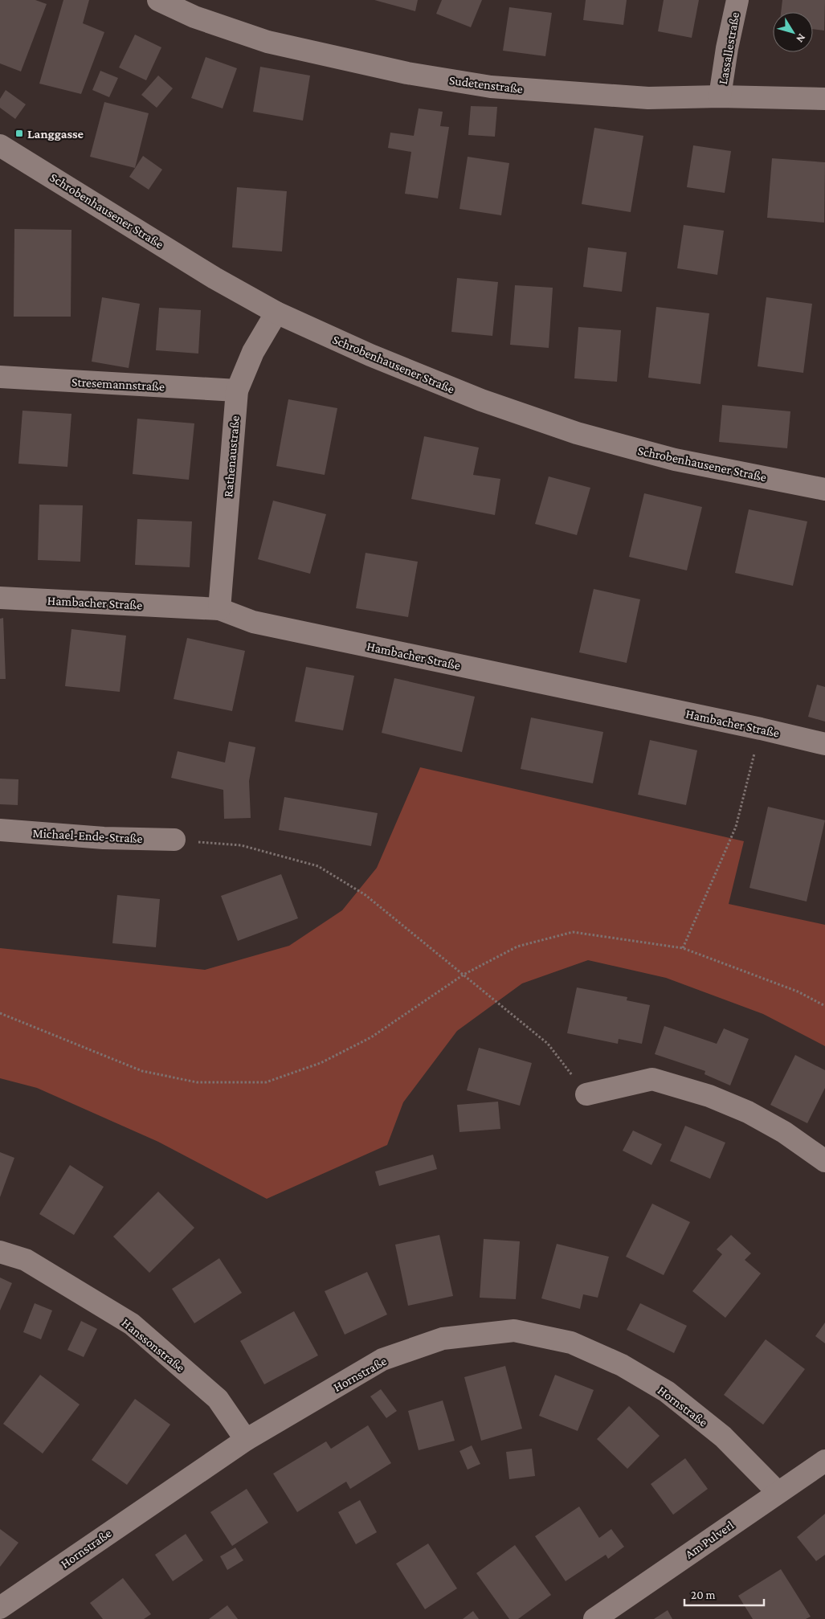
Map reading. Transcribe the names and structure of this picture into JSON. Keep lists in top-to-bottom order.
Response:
{
  "streets": {
    "street": [
      "Lassallestraße",
      "Sudetenstraße",
      "Schrobenhausener Straße",
      "Stresemannstraße",
      "Rathenaustraße",
      "Hambacher Straße",
      "Michael-Ende-Straße",
      "Hanssonstraße",
      "Hornstraße",
      "Am Pulverl"
    ]
  },
  "crossings": [
    ["Lassallestraße", "Sudetenstraße"],
    ["Schrobenhausener Straße", "Rathenaustraße"],
    ["Stresemannstraße", "Rathenaustraße"],
    ["Rathenaustraße", "Hambacher Straße"],
    ["Hanssonstraße", "Hornstraße"],
    ["Hornstraße", "Am Pulverl"]
  ],
  "places": {
    "transit": ["Langgasse"]
  },
  "scale_bar": "20 m",
  "north": "bottom right"
}
